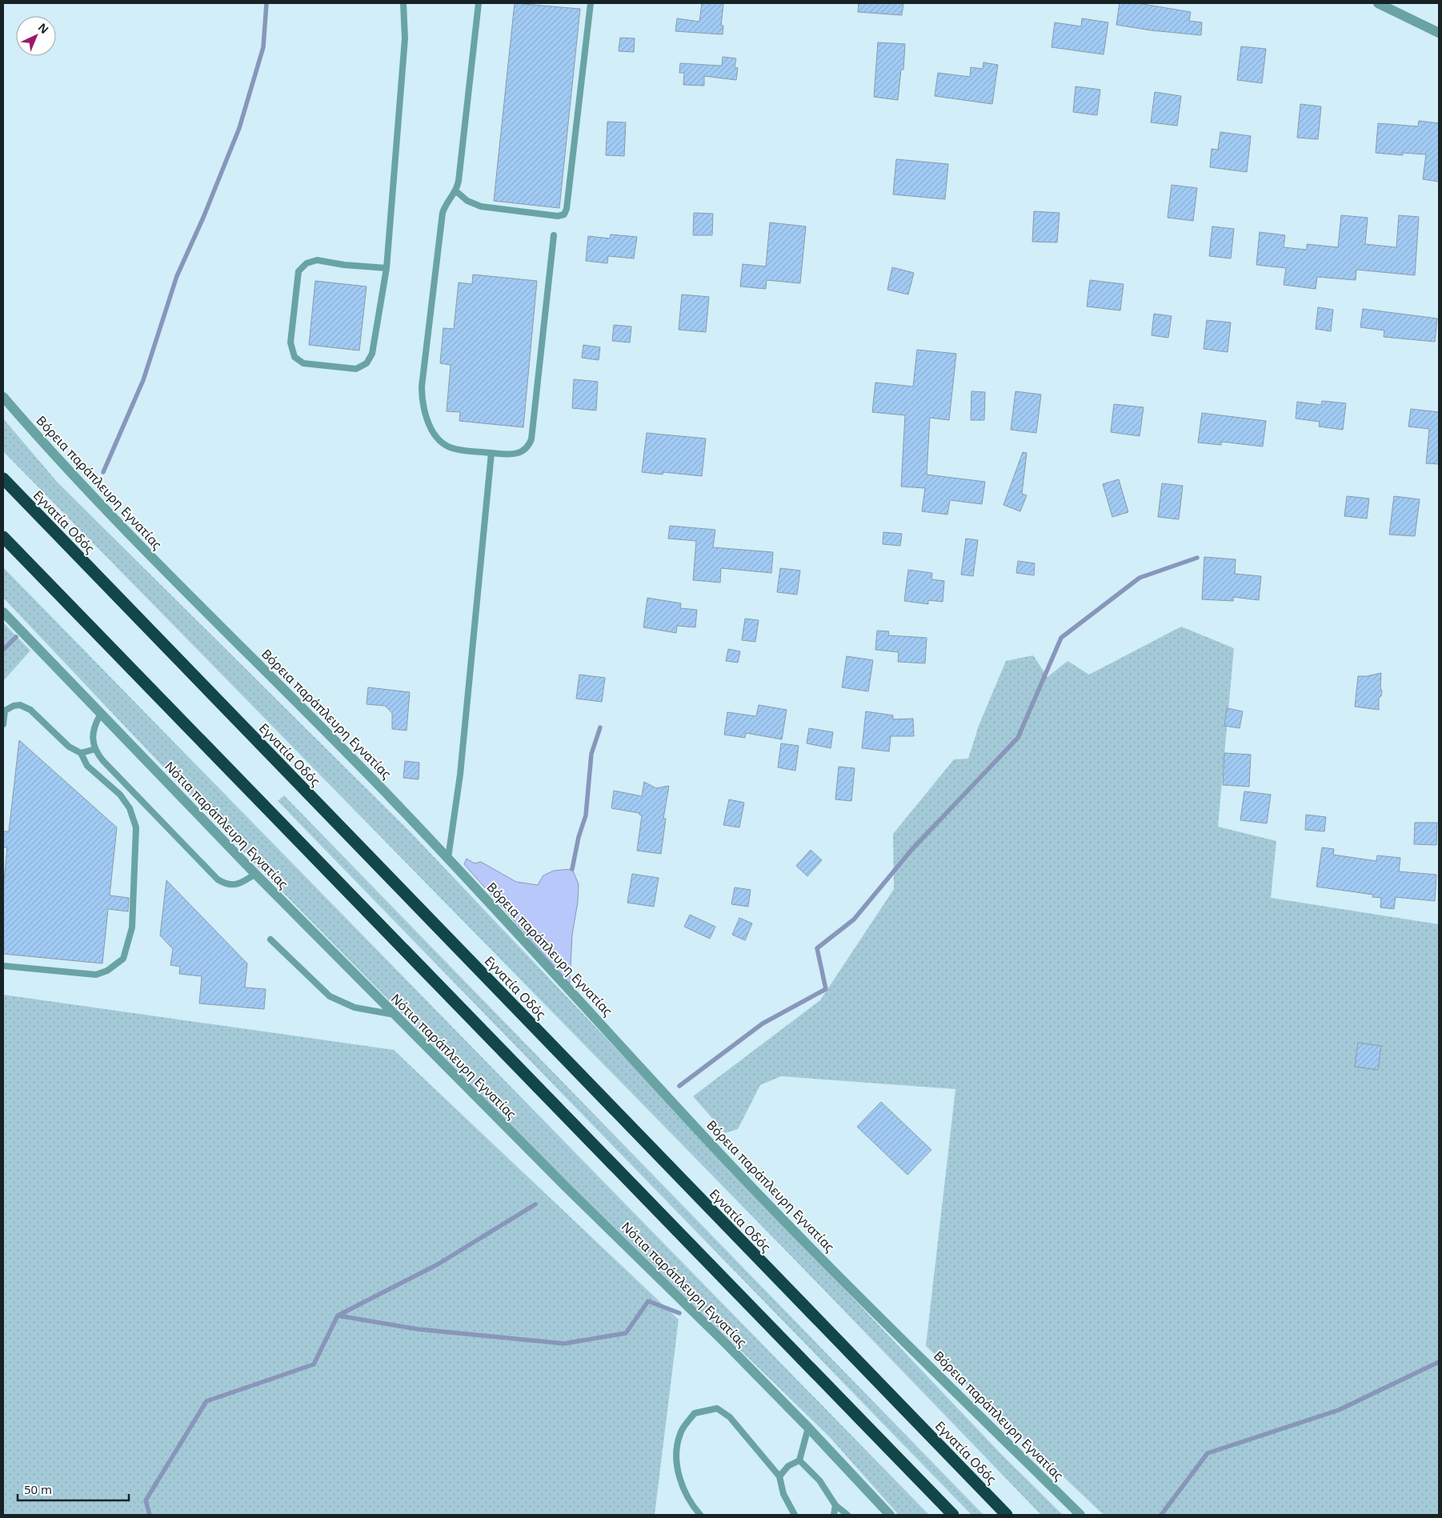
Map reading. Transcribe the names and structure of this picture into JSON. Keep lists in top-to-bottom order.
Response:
{
  "streets": {
    "highway": ["Εγνατία Οδός"],
    "street": ["Βόρεια παράπλευρη Εγνατίας", "Νότια παράπλευρη Εγνατίας"]
  },
  "scale_bar": "50 m",
  "north": "top right"
}
